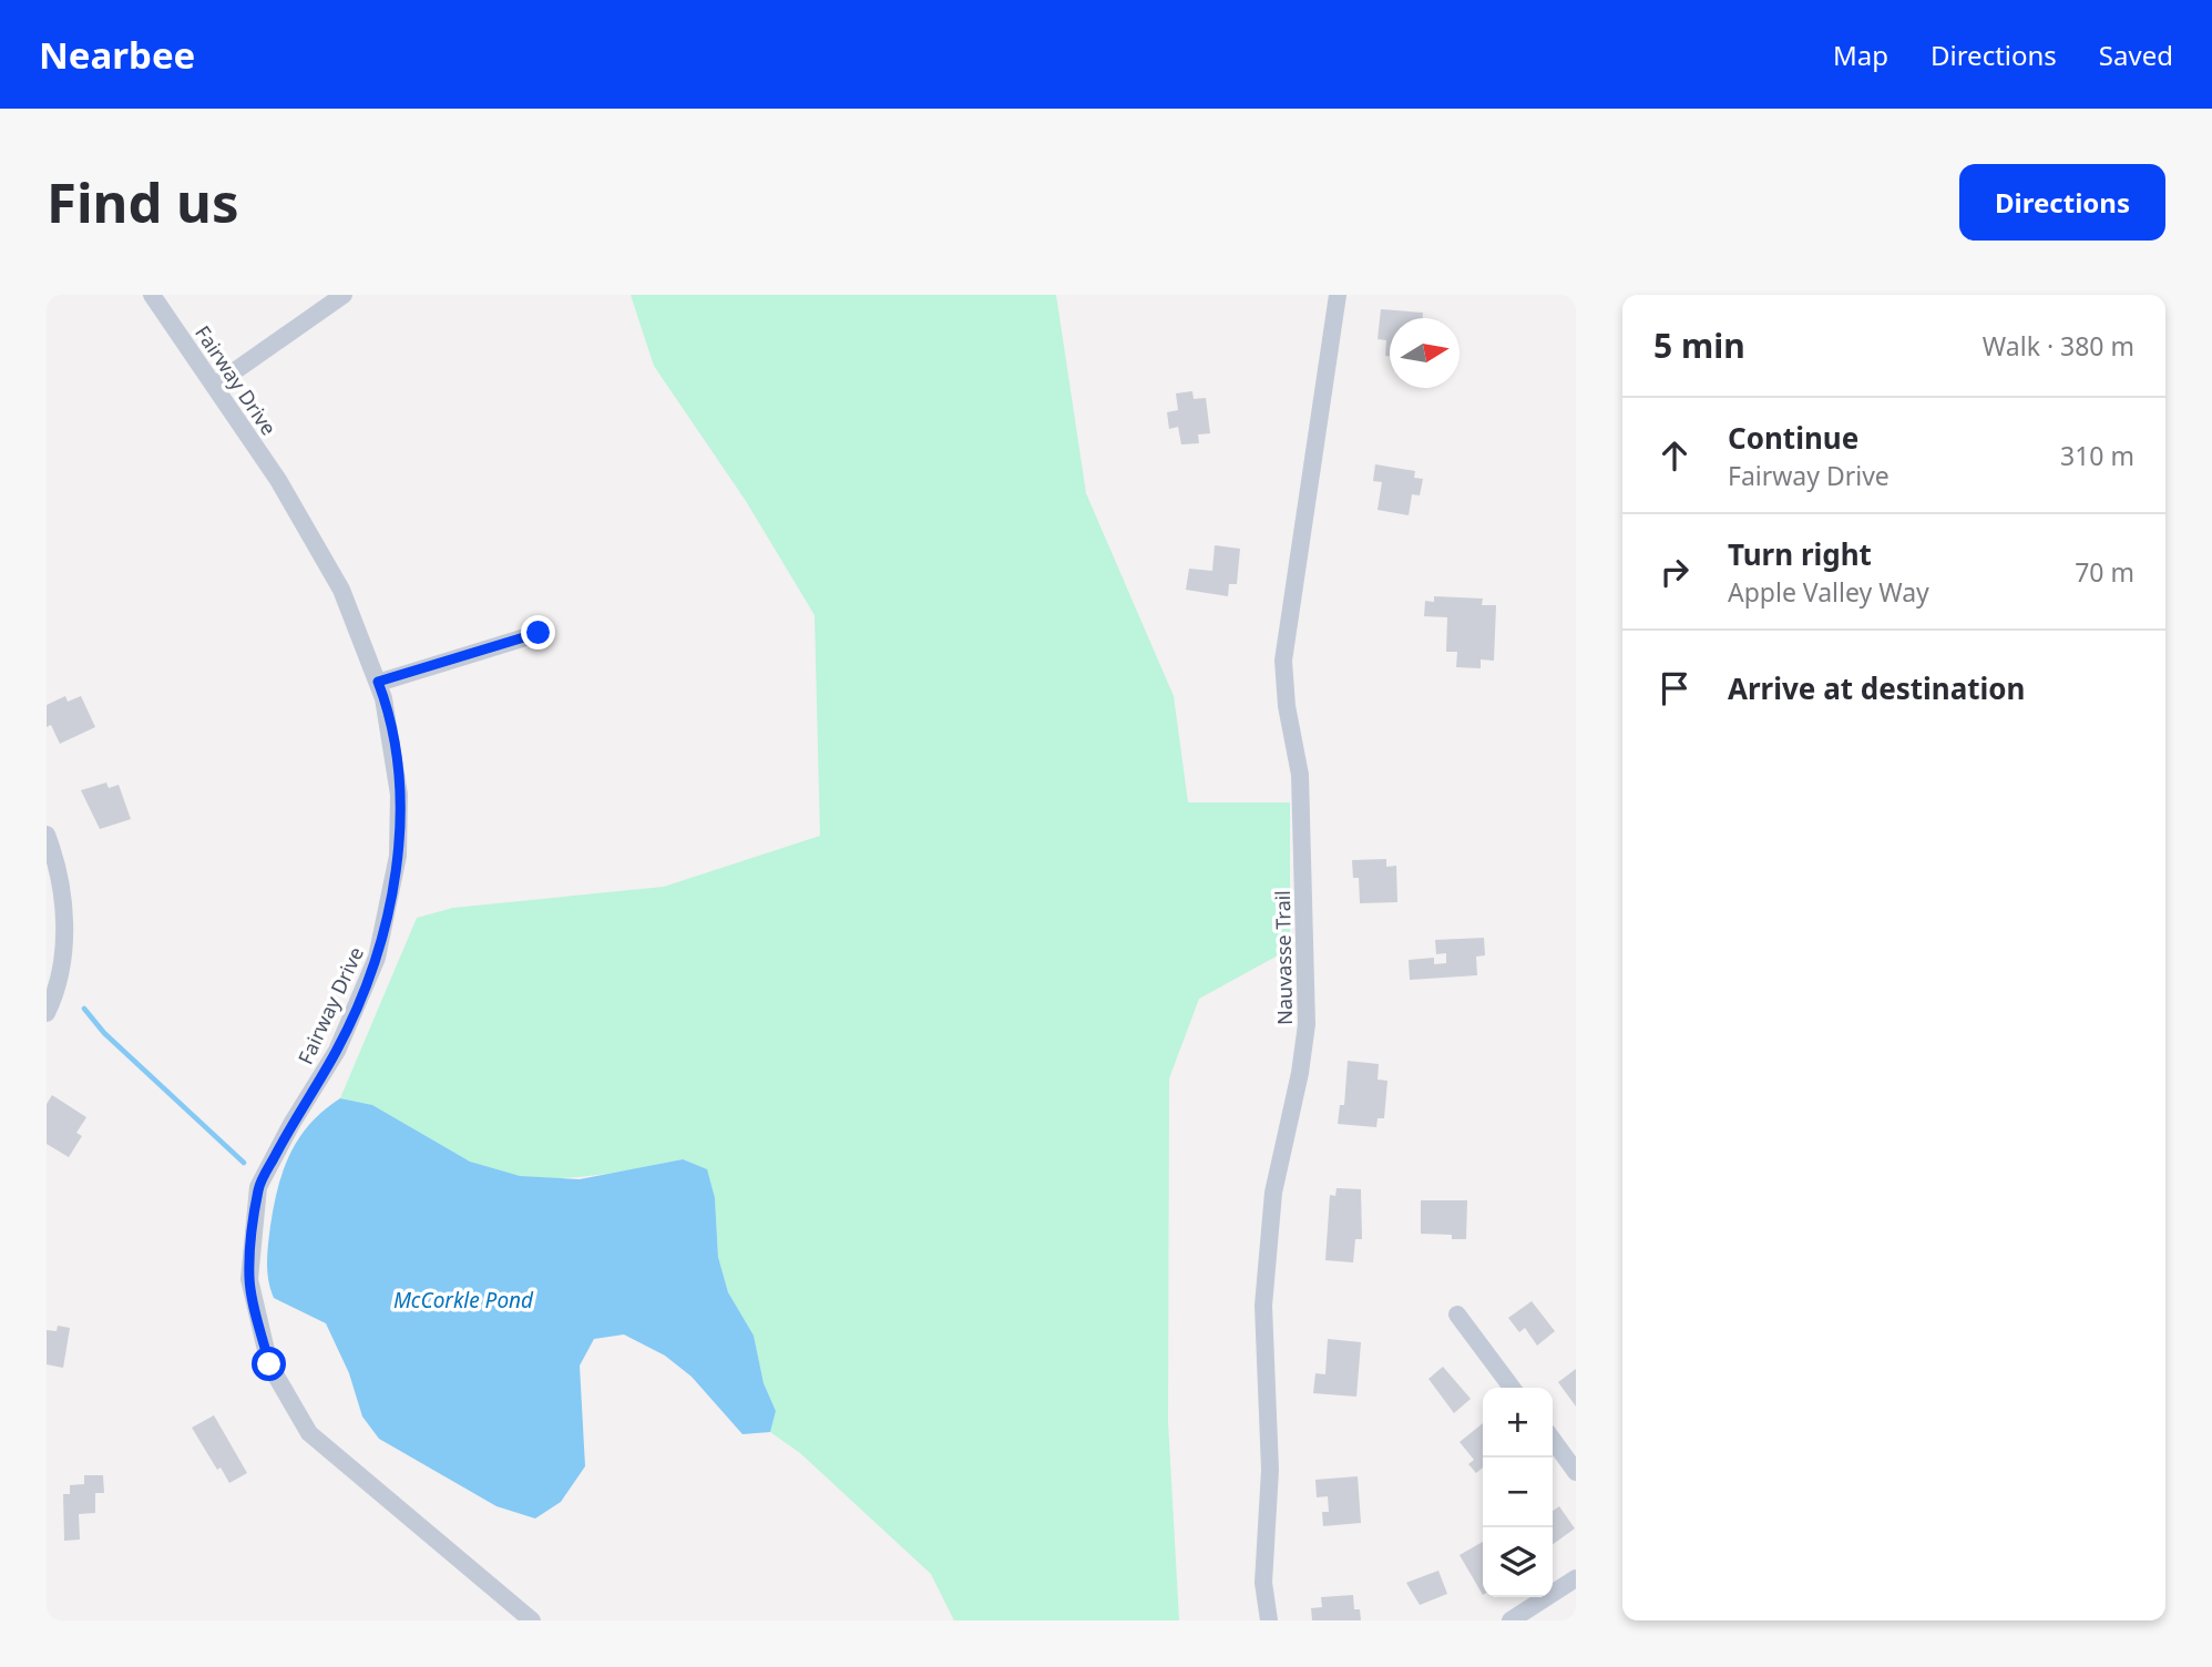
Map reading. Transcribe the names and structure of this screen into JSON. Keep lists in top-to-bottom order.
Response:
{
  "streets": {
    "street": ["Fairway Drive", "Nauvasse Trail"]
  },
  "water": ["McCorkle Pond"],
  "north": "right",
  "page": {
    "header": "Nearbee",
    "nav": ["Map", "Directions", "Saved"],
    "buttons": "Directions",
    "title": "Find us",
    "heading": ["5 min", "Walk · 380 m"],
    "list": [
      ["Continue", "Fairway Drive", "310 m"],
      ["Turn right", "Apple Valley Way", "70 m"],
      "Arrive at destination"
    ],
    "map_buttons": ["+", "−"]
  }
}
